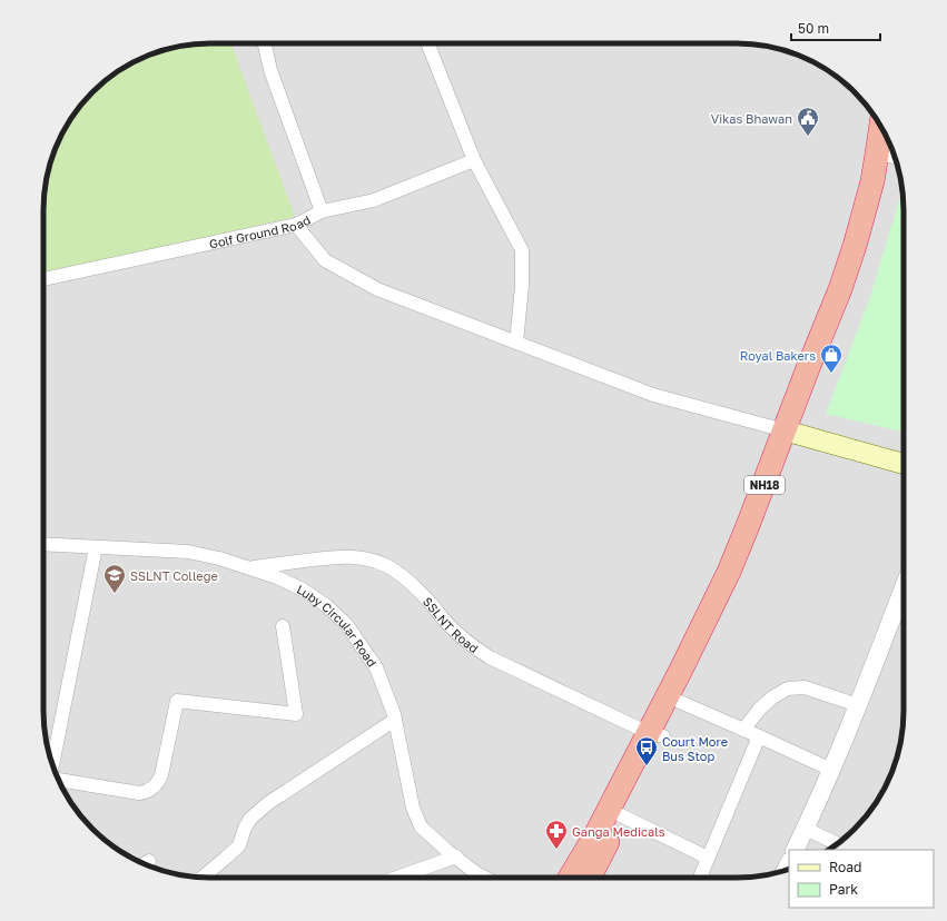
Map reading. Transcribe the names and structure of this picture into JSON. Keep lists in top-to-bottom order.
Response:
{
  "streets": {
    "highway": ["NH18"],
    "street": ["Golf Ground Road", "SSLNT Road", "Luby Circular Road"]
  },
  "crossings": [
    ["NH18", "SSLNT Road"],
    ["SSLNT Road", "Luby Circular Road"]
  ],
  "places": {
    "public building": ["Vikas Bhawan"],
    "shop": ["Royal Bakers"],
    "school or university": ["SSLNT College"],
    "bus stop": ["Court More Bus Stop"],
    "pharmacy": ["Ganga Medicals"]
  },
  "legend": ["Road", "Park"],
  "scale_bar": "50 m"
}
